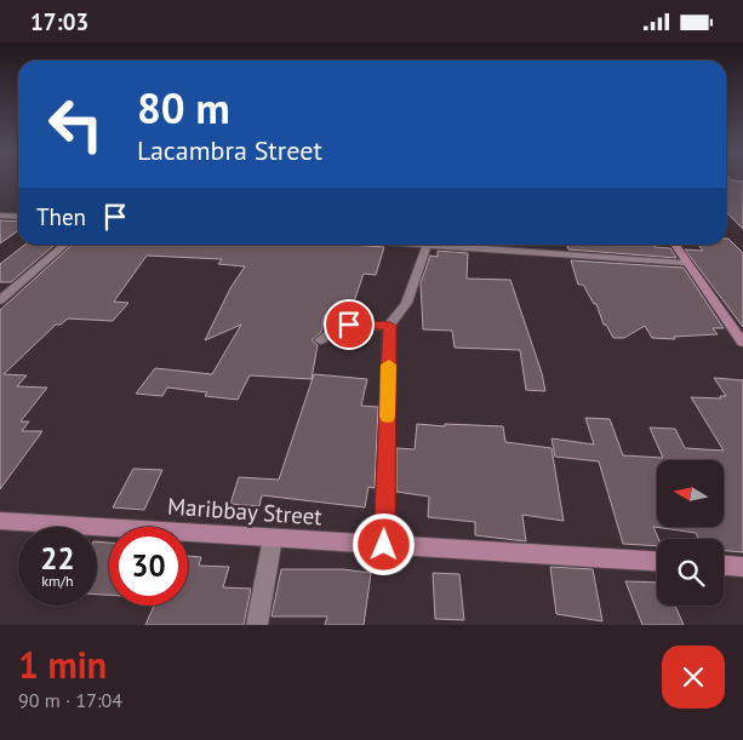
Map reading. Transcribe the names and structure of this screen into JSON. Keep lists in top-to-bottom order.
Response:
{
  "streets": {
    "street": ["Maribbay Street"]
  },
  "north": "left",
  "page": {
    "status": "17:03",
    "turn": ["80 m", "Lacambra Street"],
    "then": "Then",
    "speed": "22 km/h",
    "limit": "30",
    "heading": ["1 min", "90 m · 17:04"]
  }
}
